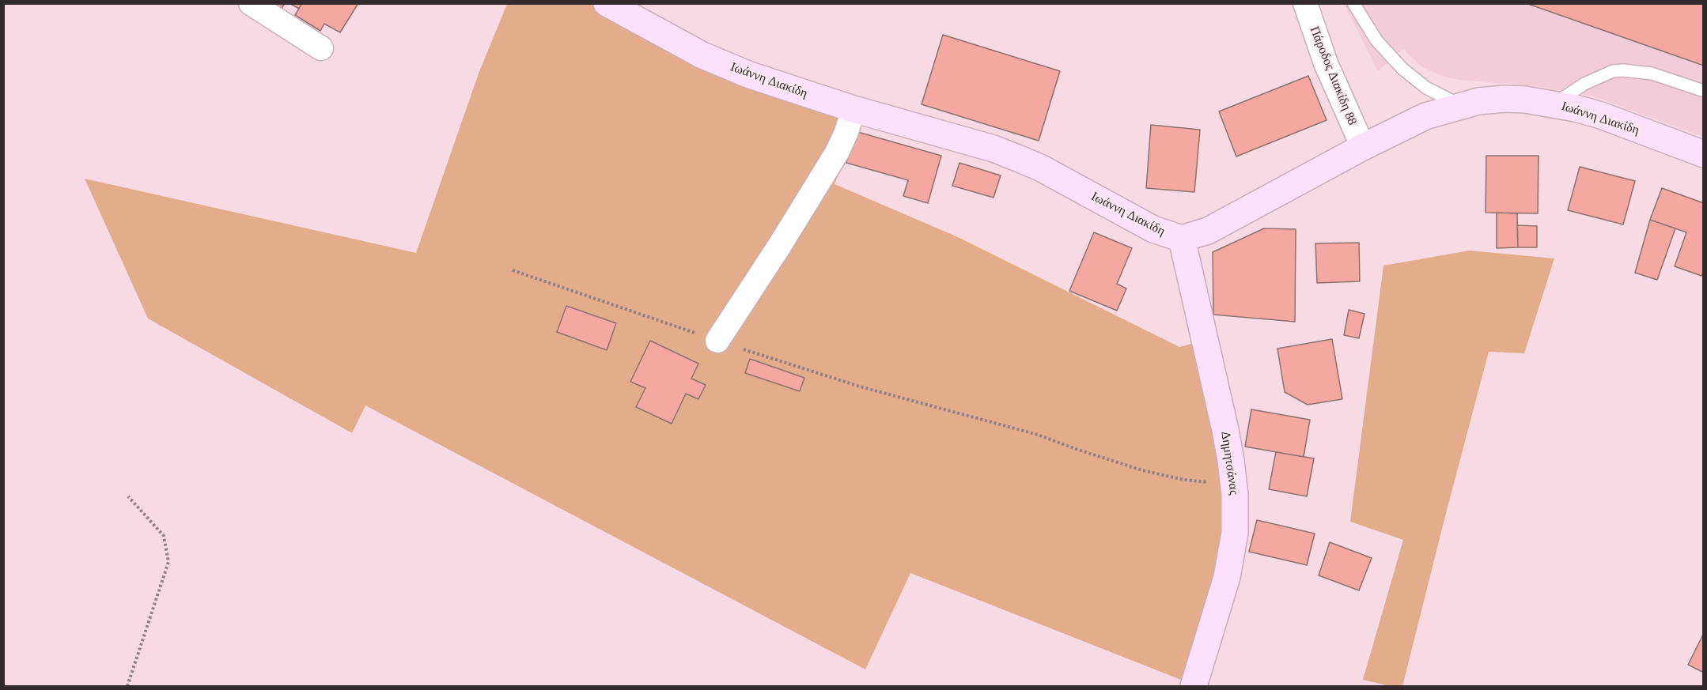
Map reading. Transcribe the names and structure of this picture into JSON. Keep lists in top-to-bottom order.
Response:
{
  "streets": {
    "street": ["Πάροδος Διακίδη 88", "Ιωάννη Διακίδη", "Δημητσάνας"]
  },
  "crossings": [
    ["Πάροδος Διακίδη 88", "Ιωάννη Διακίδη"],
    ["Ιωάννη Διακίδη", "Δημητσάνας"]
  ]
}
